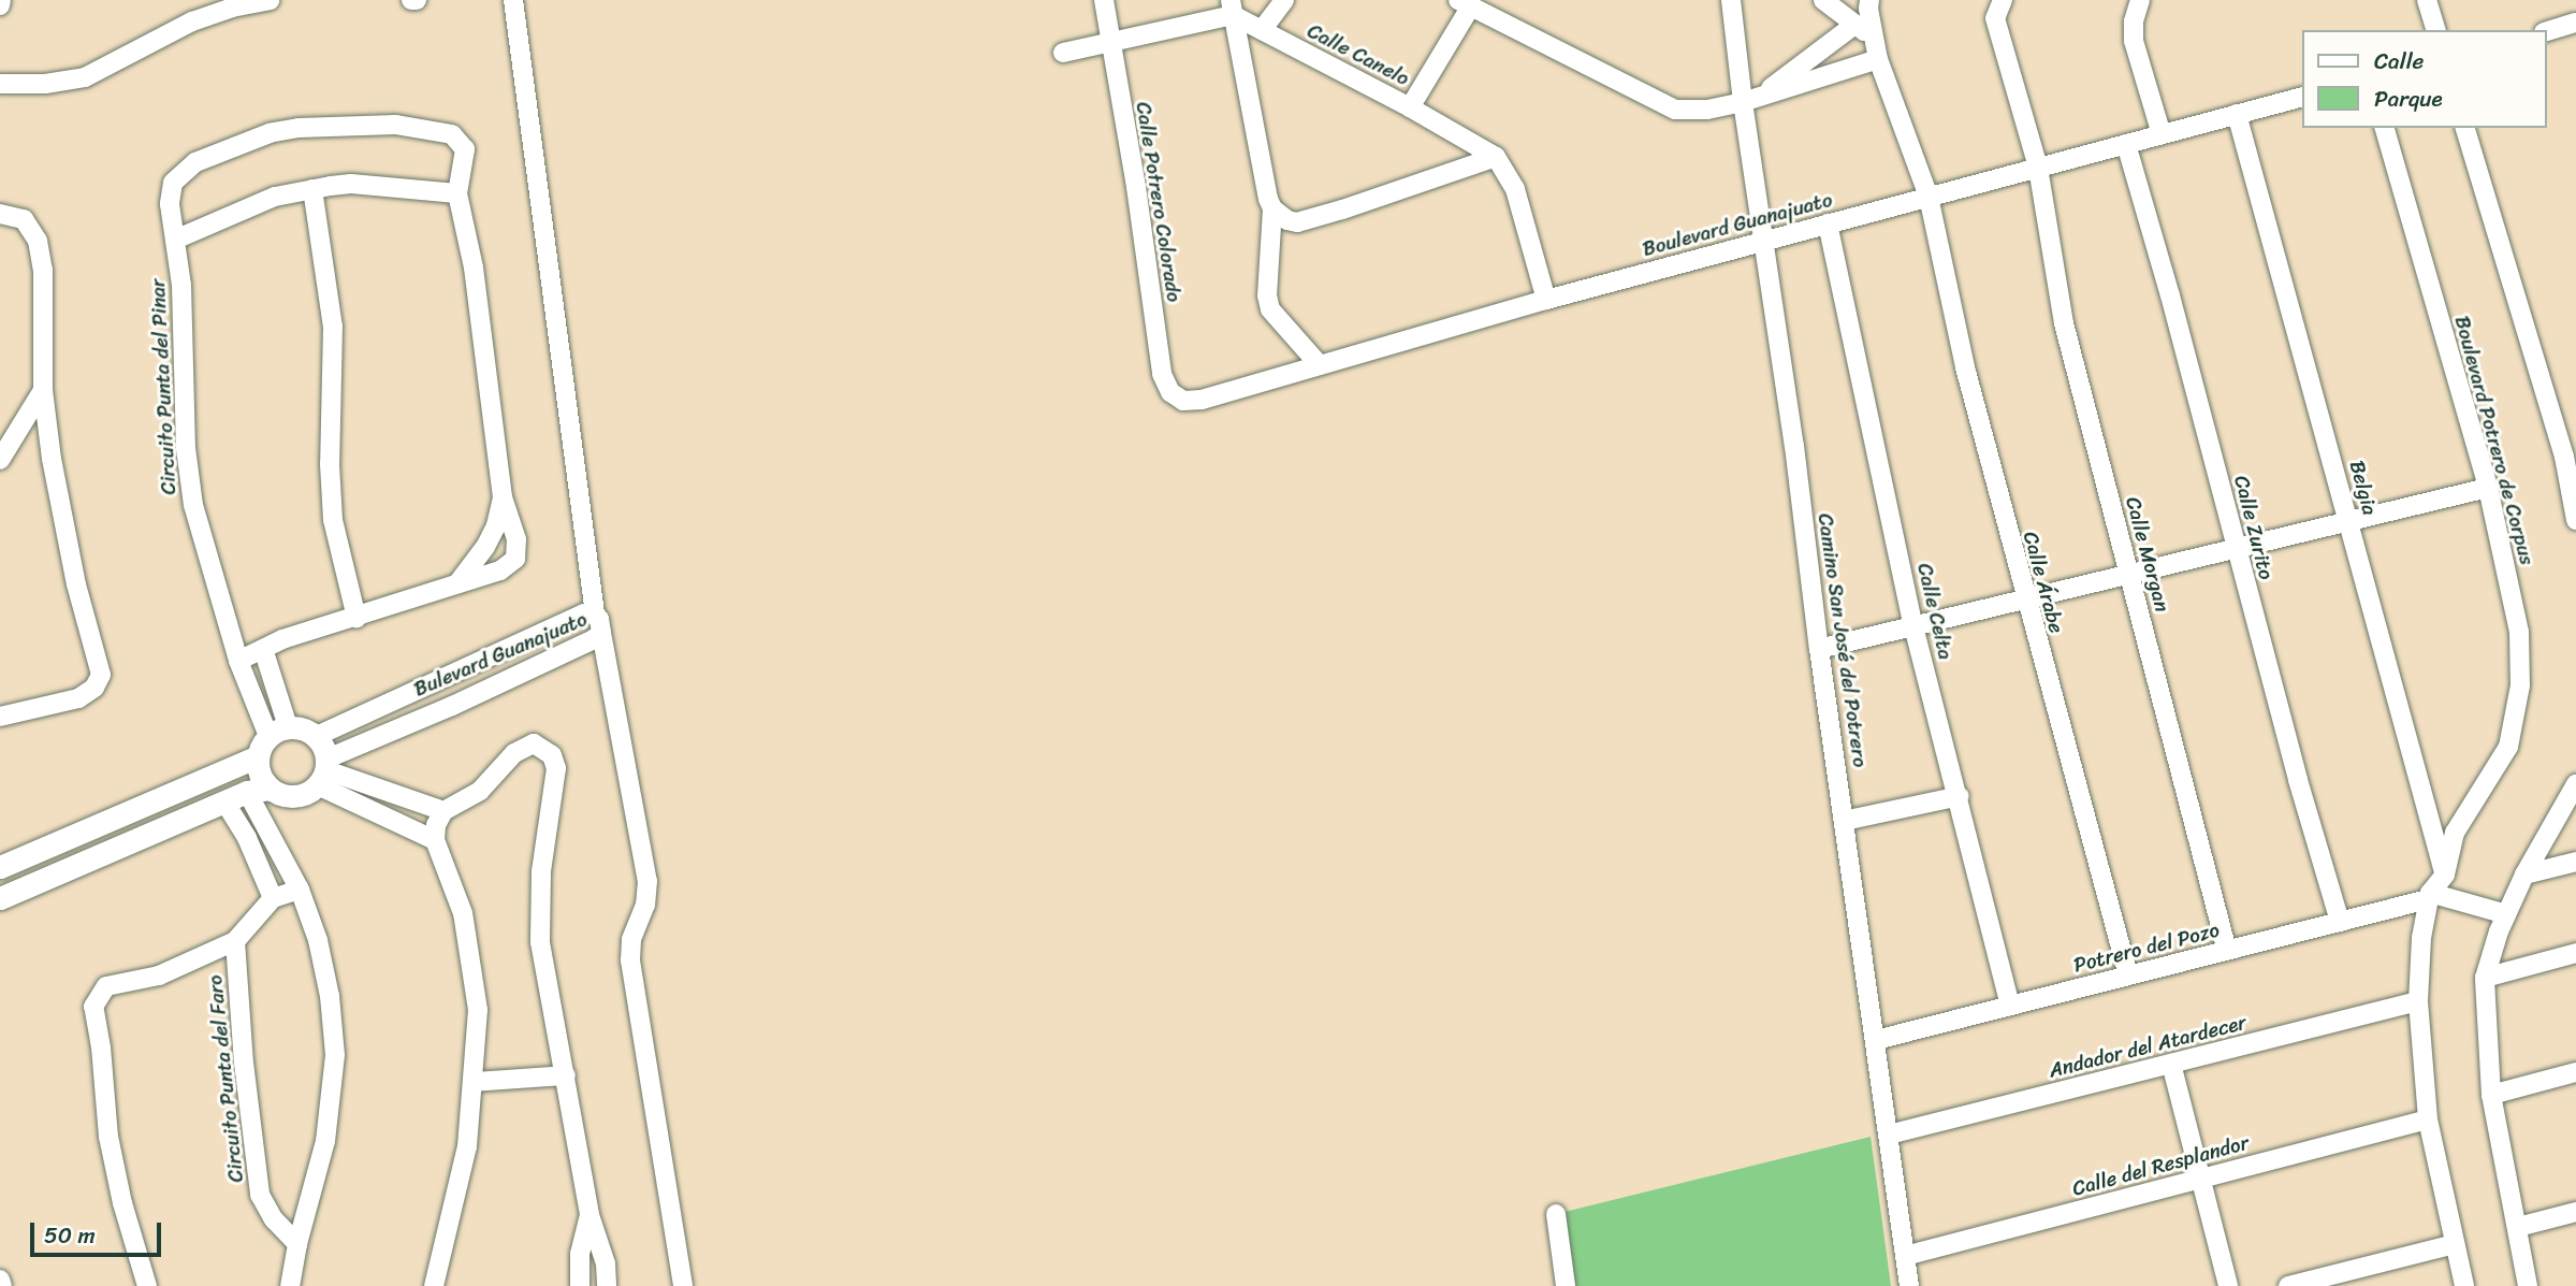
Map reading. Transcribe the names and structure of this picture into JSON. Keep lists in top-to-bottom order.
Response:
{
  "streets": {
    "street": [
      "Calle Canelo",
      "Calle Potrero Colorado",
      "Boulevard Guanajuato",
      "Circuito Punta del Pinar",
      "Boulevard Potrero de Corpus",
      "Belgia",
      "Calle Zurito",
      "Calle Morgan",
      "Calle Árabe",
      "Calle Celta",
      "Camino San José del Potrero",
      "Bulevard Guanajuato",
      "Potrero del Pozo",
      "Andador del Atardecer",
      "Circuito Punta del Faro",
      "Calle del Resplandor"
    ]
  },
  "crossings": [
    ["Calle Canelo", "Boulevard Guanajuato"],
    ["Calle Potrero Colorado", "Boulevard Guanajuato"],
    ["Boulevard Guanajuato", "Belgia"],
    ["Boulevard Guanajuato", "Calle Zurito"],
    ["Boulevard Guanajuato", "Calle Morgan"],
    ["Boulevard Guanajuato", "Calle Árabe"],
    ["Boulevard Guanajuato", "Calle Celta"],
    ["Boulevard Guanajuato", "Camino San José del Potrero"],
    ["Circuito Punta del Pinar", "Bulevard Guanajuato"],
    ["Boulevard Potrero de Corpus", "Belgia"],
    ["Boulevard Potrero de Corpus", "Potrero del Pozo"],
    ["Calle Zurito", "Potrero del Pozo"],
    ["Calle Morgan", "Potrero del Pozo"],
    ["Calle Árabe", "Potrero del Pozo"],
    ["Calle Celta", "Potrero del Pozo"],
    ["Camino San José del Potrero", "Potrero del Pozo"],
    ["Camino San José del Potrero", "Andador del Atardecer"],
    ["Camino San José del Potrero", "Calle del Resplandor"]
  ],
  "legend": ["Calle", "Parque"],
  "scale_bar": "50 m"
}
